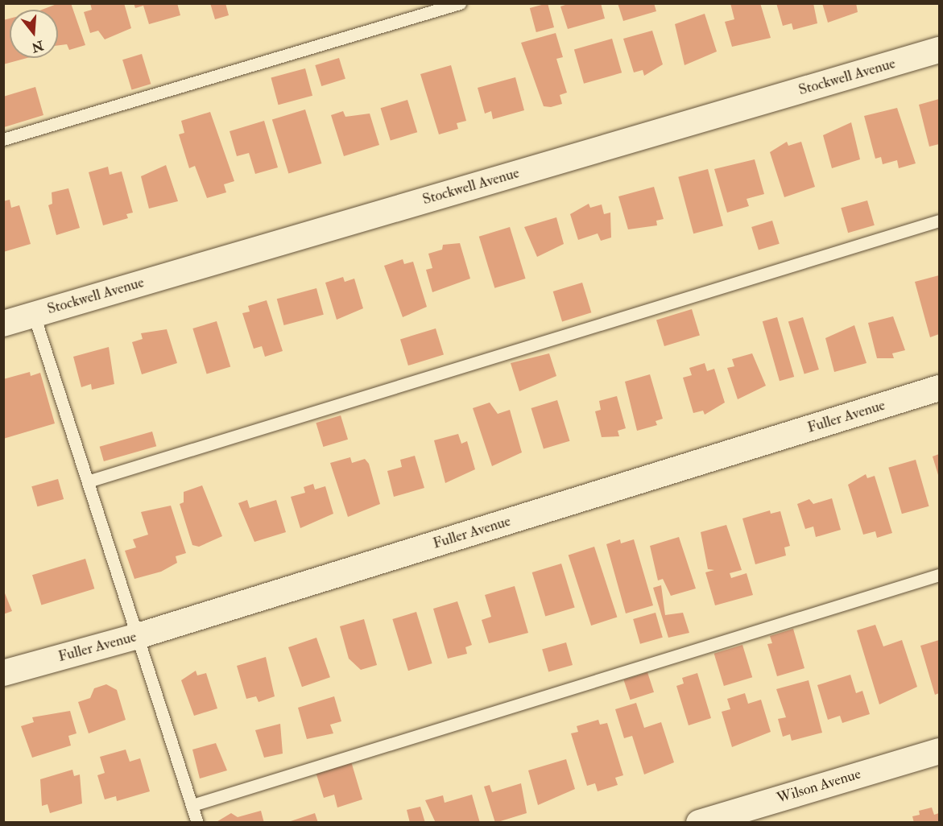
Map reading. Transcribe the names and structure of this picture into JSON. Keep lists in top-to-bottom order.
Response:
{
  "streets": {
    "street": ["Stockwell Avenue", "Fuller Avenue", "Wilson Avenue"]
  },
  "north": "bottom"
}
